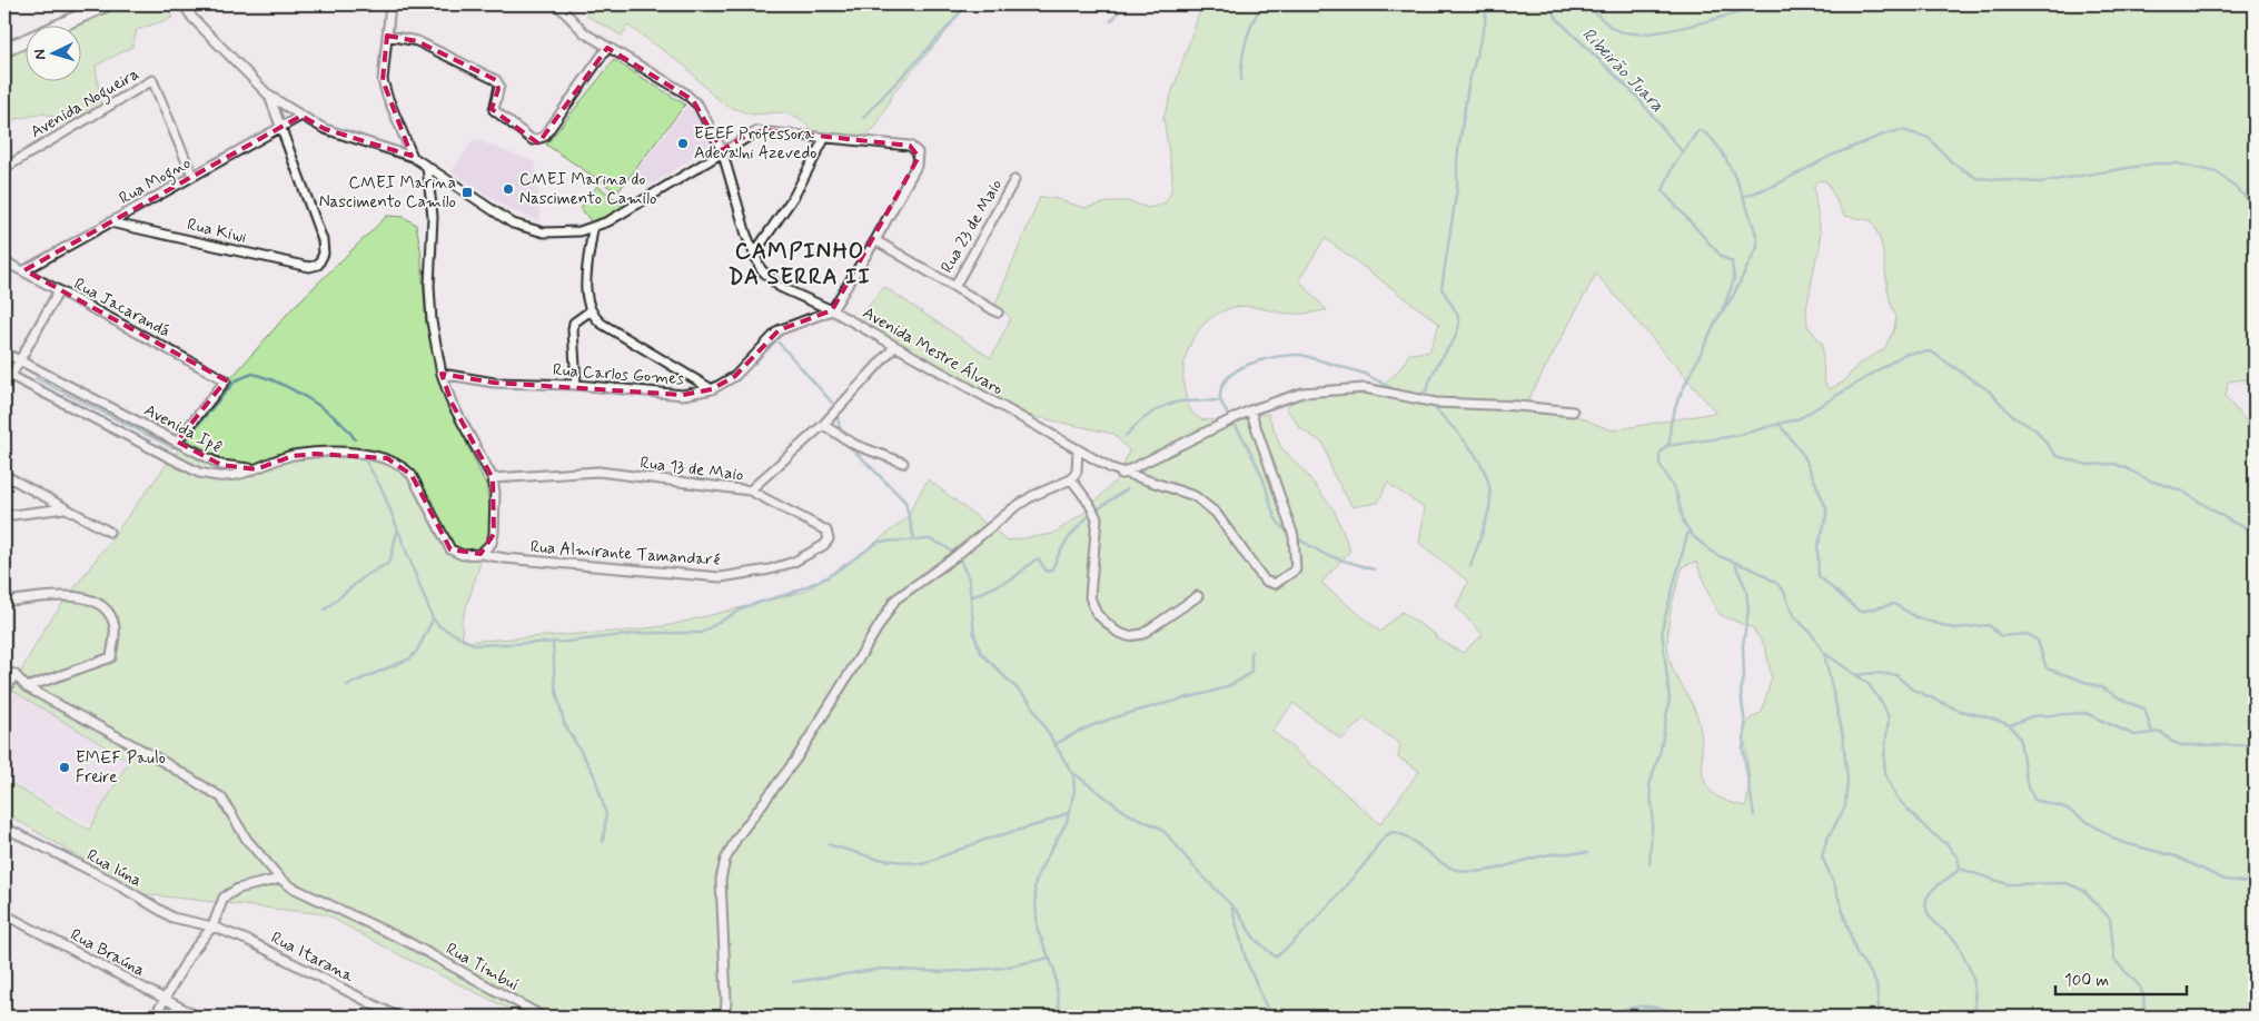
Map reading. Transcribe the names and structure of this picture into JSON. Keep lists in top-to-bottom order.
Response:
{
  "streets": {
    "street": [
      "Avenida Nogueira",
      "Rua Mogno",
      "Rua 23 de Maio",
      "Rua Kiwi",
      "Rua Jacarandá",
      "Avenida Mestre Álvaro",
      "Rua Carlos Gomes",
      "Avenida Ipê",
      "Rua 13 de Maio",
      "Rua Almirante Tamandaré",
      "Rua Iúna",
      "Rua Braúna",
      "Rua Itarana",
      "Rua Timbuí"
    ]
  },
  "crossings": [
    ["Avenida Nogueira", "Rua Mogno"],
    ["Rua Mogno", "Rua Kiwi"],
    ["Rua Mogno", "Rua Jacarandá"],
    ["Rua Jacarandá", "Avenida Ipê"],
    ["Avenida Mestre Álvaro", "Rua Carlos Gomes"],
    ["Avenida Mestre Álvaro", "Rua 13 de Maio"],
    ["Rua 13 de Maio", "Rua Almirante Tamandaré"],
    ["Rua Iúna", "Rua Itarana"]
  ],
  "districts": ["CAMPINHO DA SERRA II"],
  "water": ["Ribeirão Juara"],
  "places": {
    "other": ["EEEF Professora Adevalni Azevedo", "CMEI Marina do Nascimento Camilo", "EMEF Paulo Freire"],
    "transit": ["CMEI Marina Nascimento Camilo"]
  },
  "scale_bar": "100 m",
  "north": "left"
}
